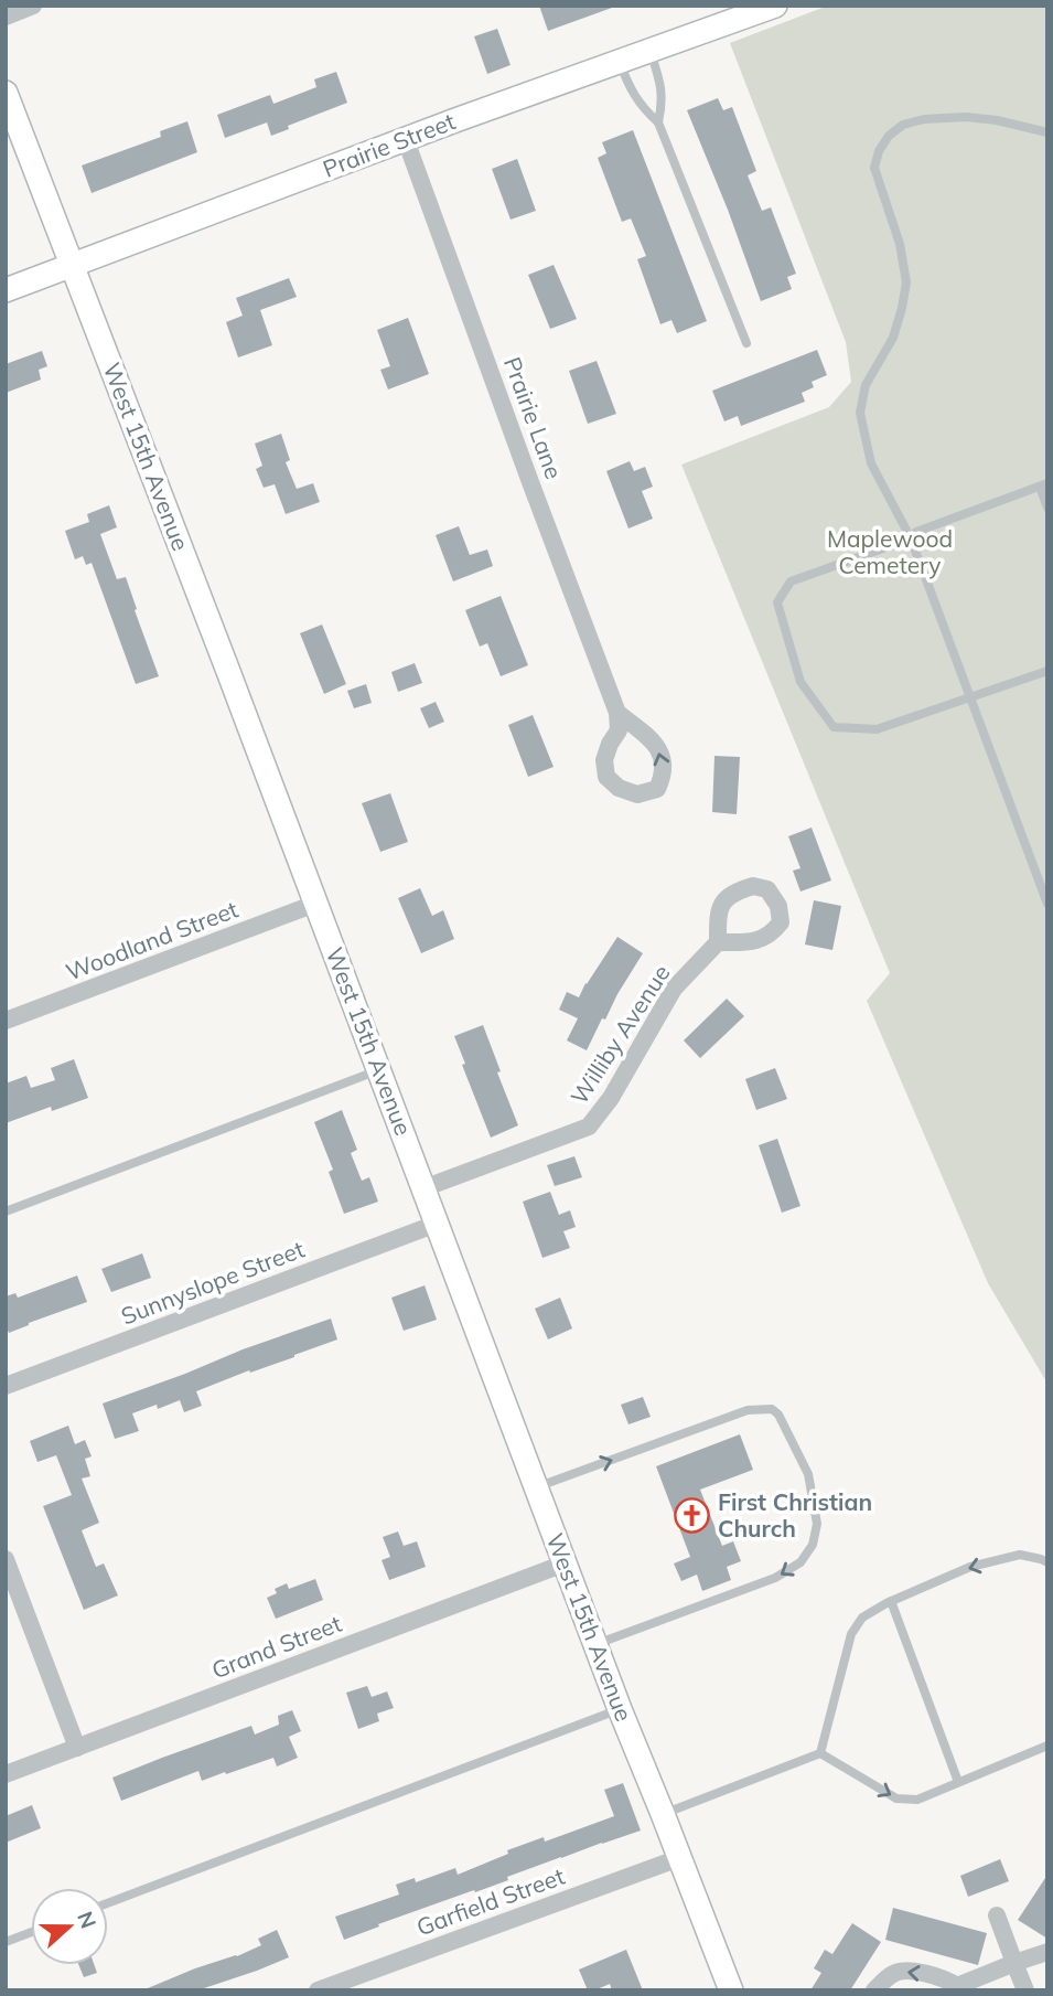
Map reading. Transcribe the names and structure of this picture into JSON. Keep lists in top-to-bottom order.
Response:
{
  "streets": {
    "street": [
      "Prairie Street",
      "Prairie Lane",
      "West 15th Avenue",
      "Woodland Street",
      "Williby Avenue",
      "Sunnyslope Street",
      "Grand Street",
      "Garfield Street"
    ]
  },
  "crossings": [
    ["Prairie Street", "Prairie Lane"],
    ["Prairie Street", "West 15th Avenue"],
    ["West 15th Avenue", "Woodland Street"],
    ["West 15th Avenue", "Williby Avenue"],
    ["West 15th Avenue", "Sunnyslope Street"],
    ["West 15th Avenue", "Grand Street"],
    ["West 15th Avenue", "Garfield Street"]
  ],
  "parks": ["Maplewood Cemetery"],
  "places": {
    "church": ["First Christian Church"]
  },
  "north": "right"
}
